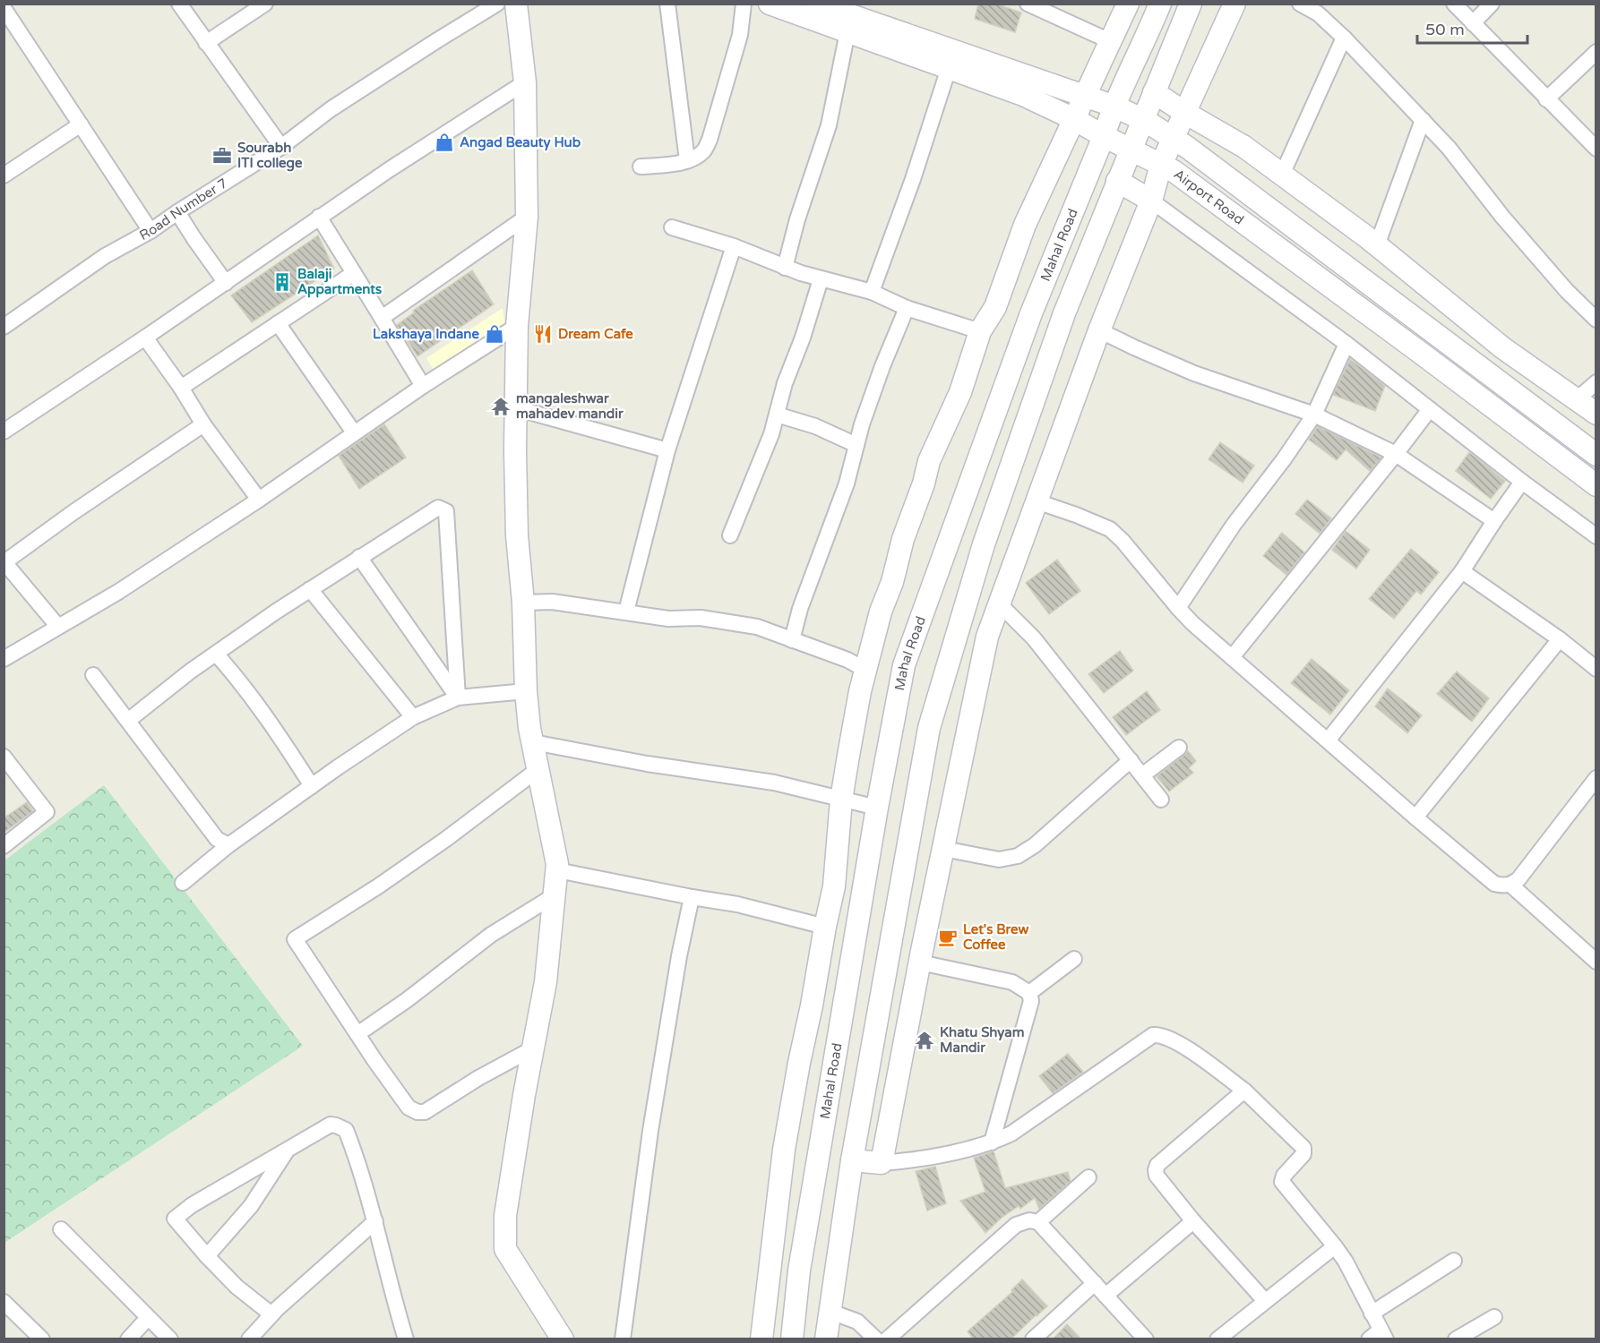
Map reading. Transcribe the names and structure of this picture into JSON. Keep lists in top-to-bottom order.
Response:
{
  "streets": {
    "street": ["Airport Road", "Road Number 7", "Mahal Road"]
  },
  "crossings": [
    ["Airport Road", "Mahal Road"]
  ],
  "places": {
    "shop": ["Angad Beauty Hub", "Lakshaya Indane"],
    "office": ["Sourabh ITI college"],
    "building": ["Balaji Appartments"],
    "restaurant": ["Dream Cafe"],
    "temple": ["mangaleshwar mahadev mandir", "Khatu Shyam Mandir"],
    "cafe": ["Let's Brew Coffee"]
  },
  "scale_bar": "50 m"
}
